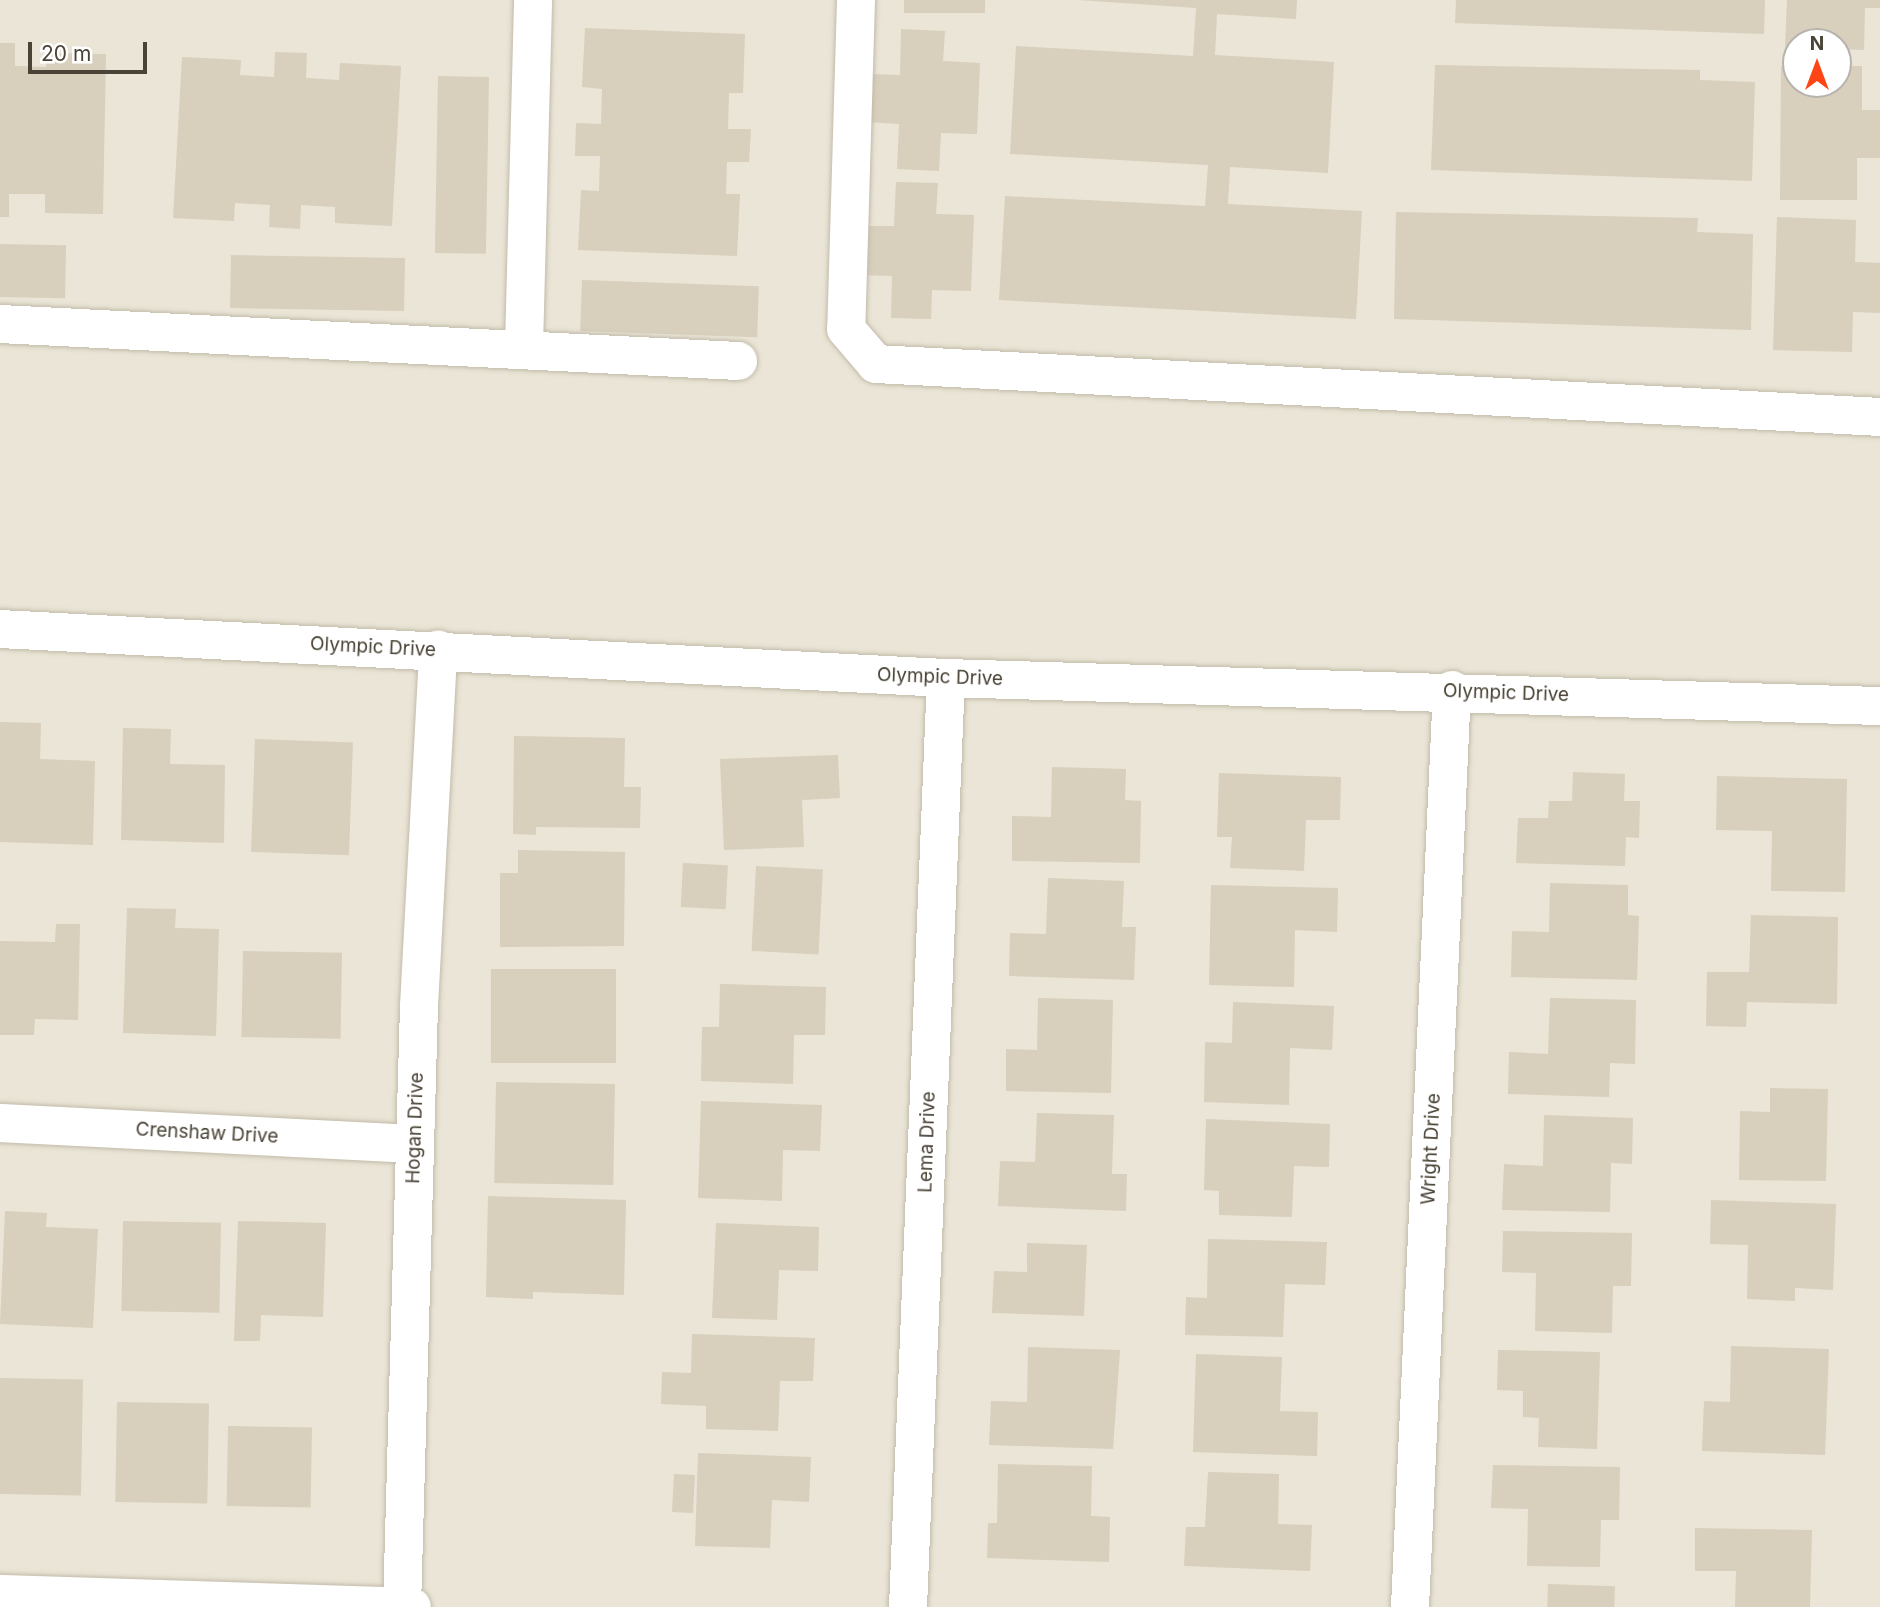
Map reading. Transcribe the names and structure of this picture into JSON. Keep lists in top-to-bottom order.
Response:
{
  "streets": {
    "street": [
      "Olympic Drive",
      "Hogan Drive",
      "Crenshaw Drive",
      "Lema Drive",
      "Wright Drive"
    ]
  },
  "crossings": [
    ["Olympic Drive", "Hogan Drive"],
    ["Olympic Drive", "Lema Drive"],
    ["Olympic Drive", "Wright Drive"],
    ["Hogan Drive", "Crenshaw Drive"]
  ],
  "scale_bar": "20 m",
  "north": "top"
}
